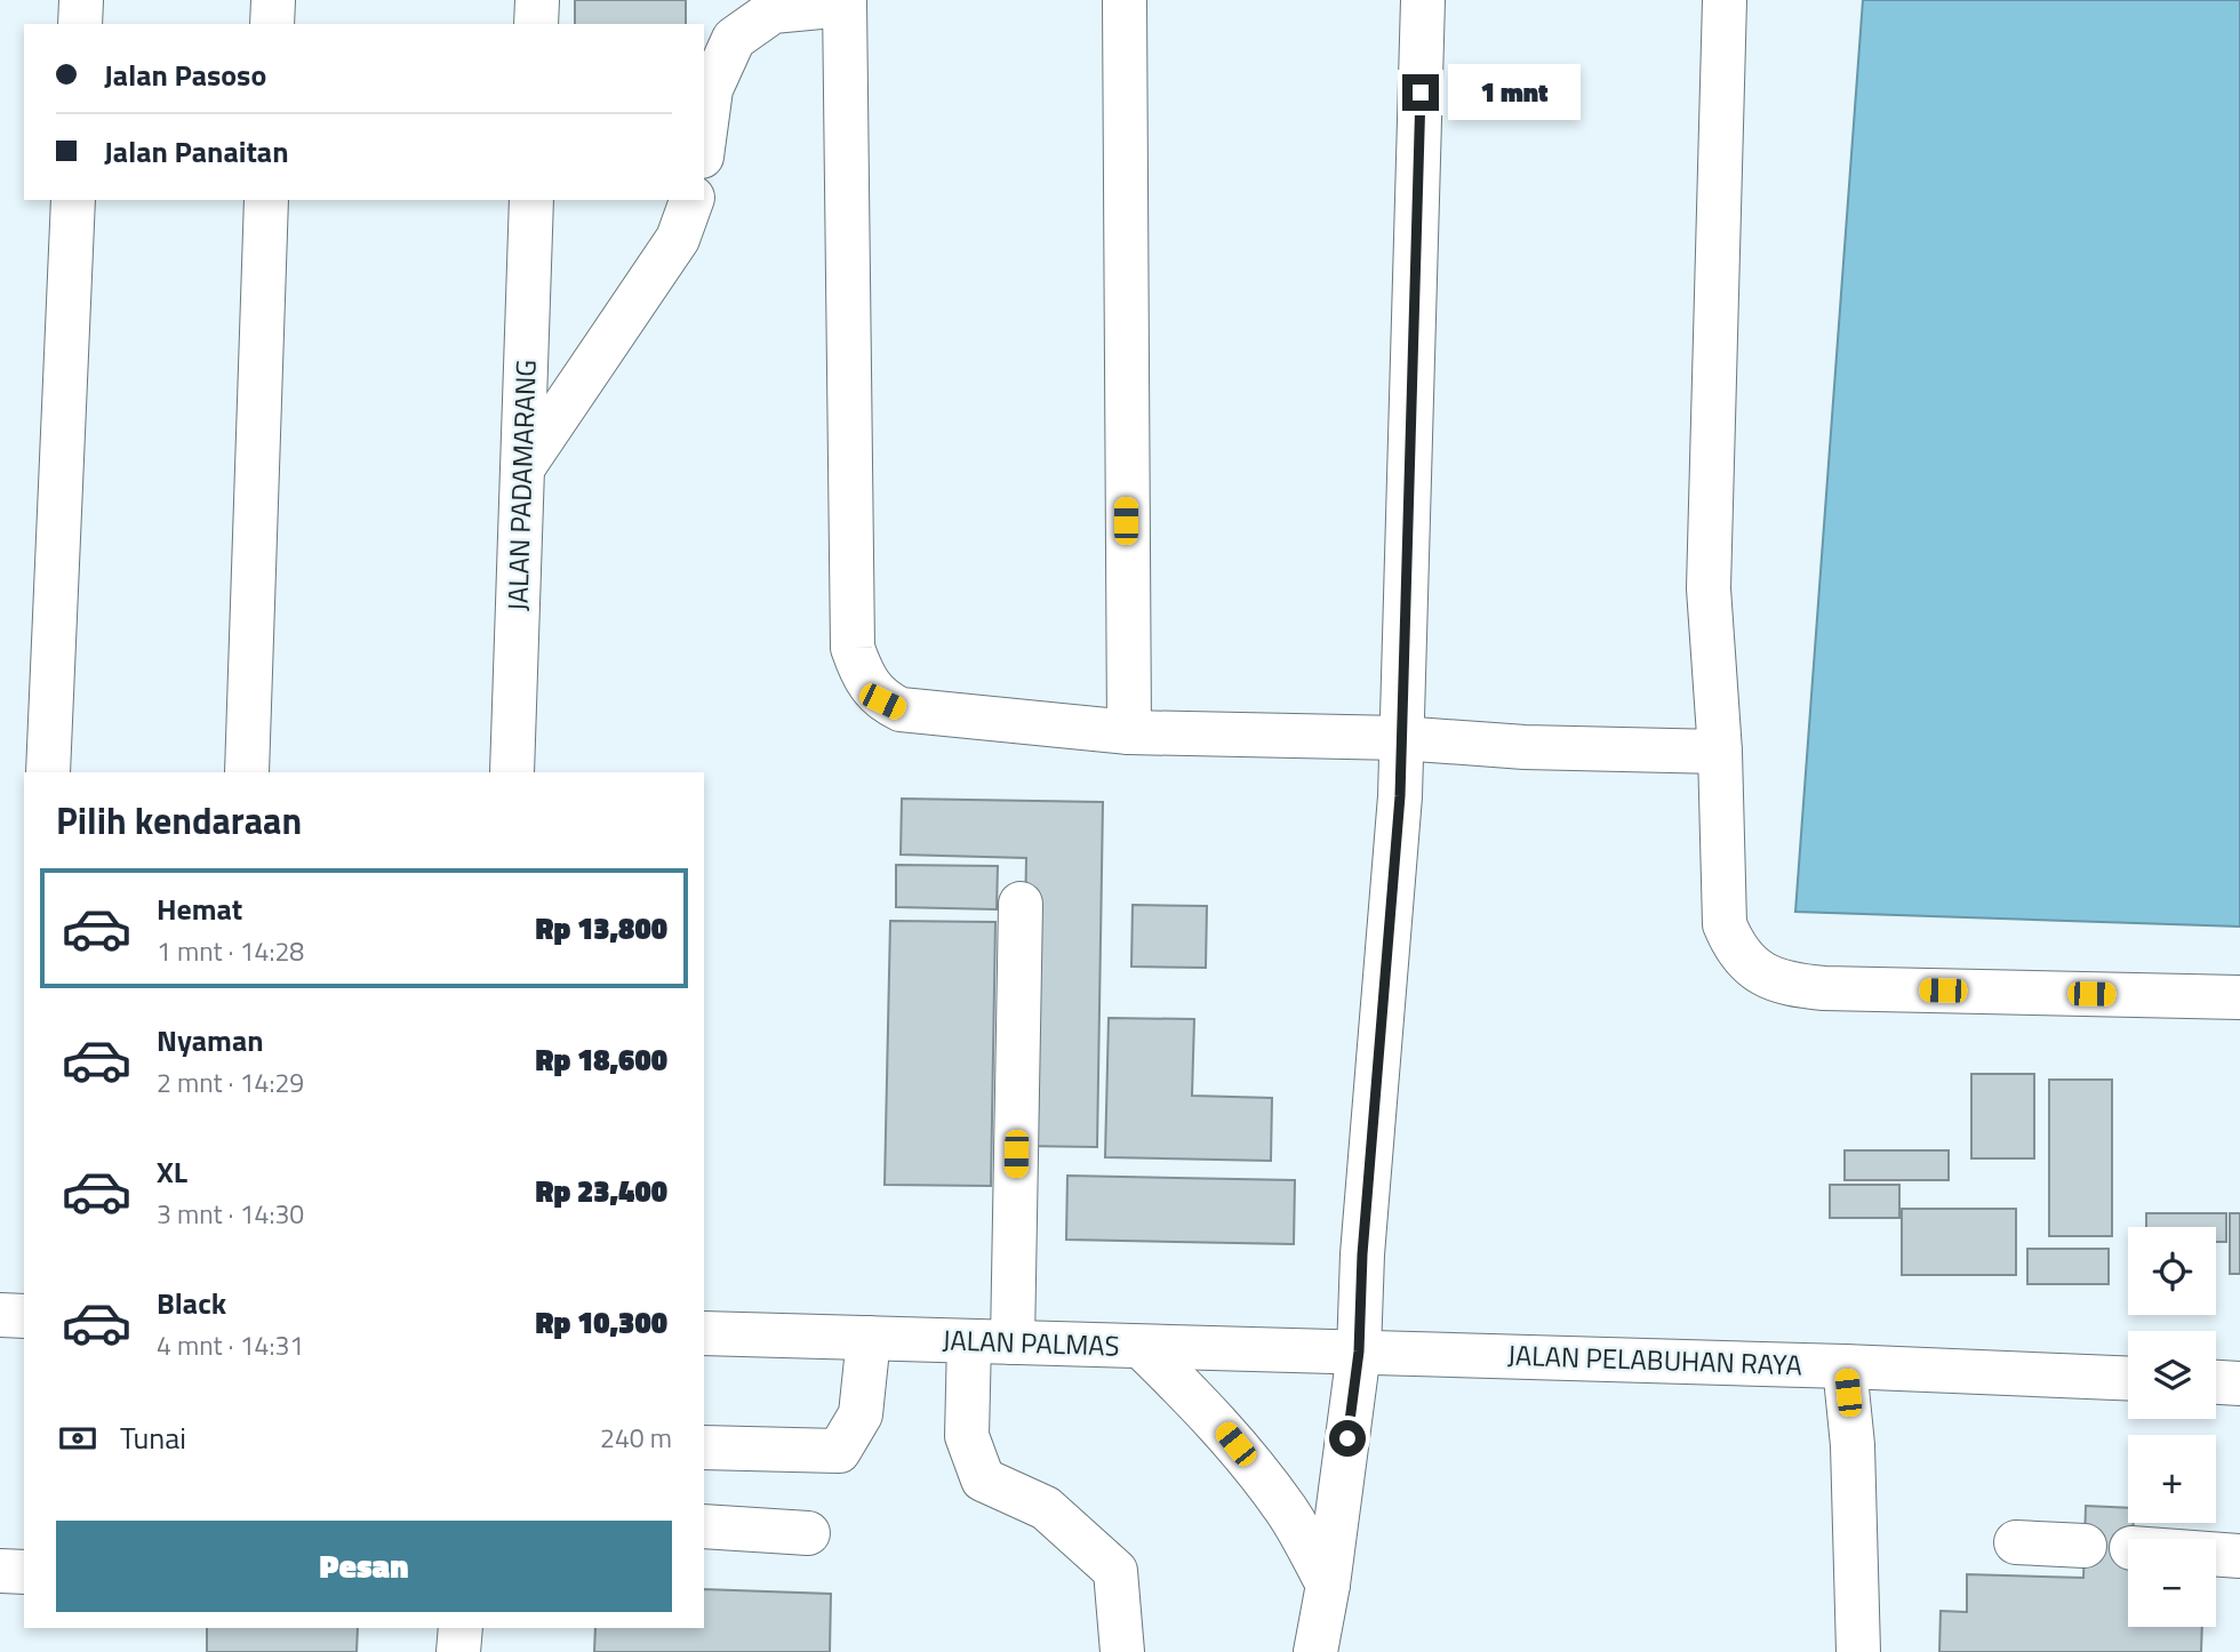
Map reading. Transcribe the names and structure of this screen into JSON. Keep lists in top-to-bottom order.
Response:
{
  "streets": {
    "street": ["JALAN PADAMARANG", "JALAN PALMAS", "JALAN PELABUHAN RAYA"]
  },
  "crossings": [
    ["JALAN PALMAS", "JALAN PELABUHAN RAYA"]
  ],
  "page": {
    "banner": ["Jalan Pasoso", "Jalan Panaitan"],
    "bubble": "1 mnt",
    "heading": "Pilih kendaraan",
    "list": [
      {
        "name": "Hemat",
        "note": "1 mnt · 14:28",
        "value": "Rp 13,800"
      },
      {
        "name": "Nyaman",
        "note": "2 mnt · 14:29",
        "value": "Rp 18,600"
      },
      {
        "name": "XL",
        "note": "3 mnt · 14:30",
        "value": "Rp 23,400"
      },
      {
        "name": "Black",
        "note": "4 mnt · 14:31",
        "value": "Rp 10,300"
      }
    ],
    "map_buttons": ["+", "−"],
    "pay": ["Tunai", "240 m"],
    "buttons": "Pesan"
  }
}
